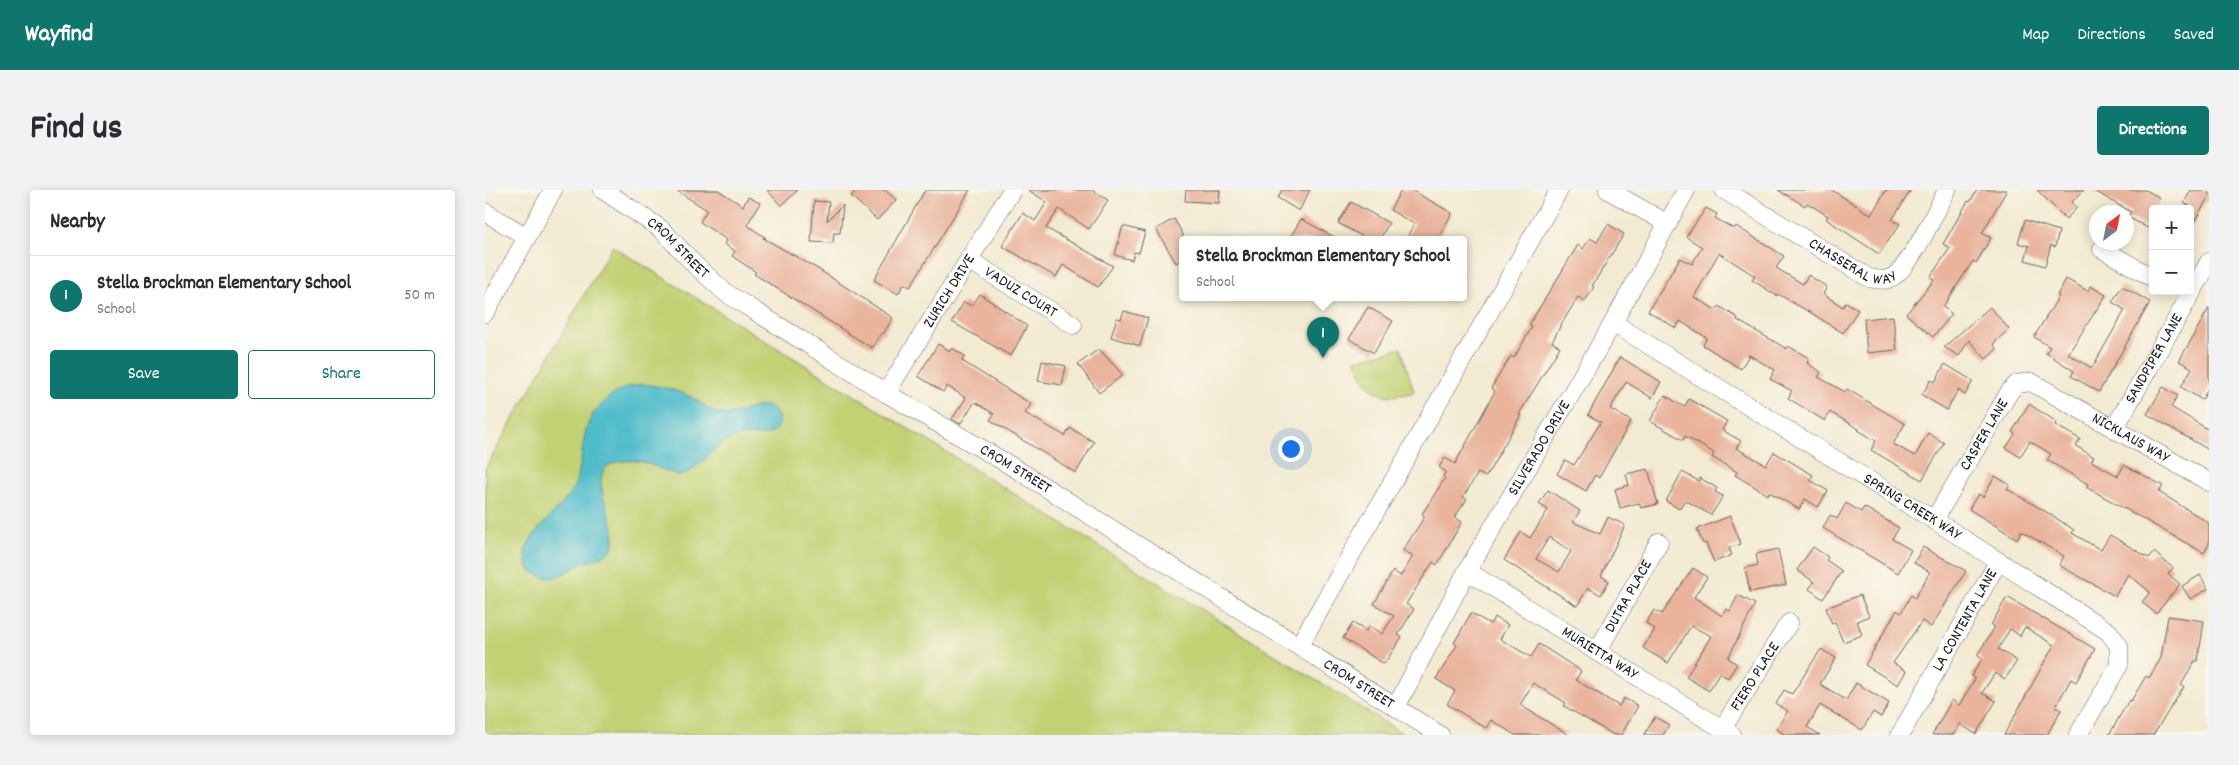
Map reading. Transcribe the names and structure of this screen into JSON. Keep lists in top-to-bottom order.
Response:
{
  "streets": {
    "street": [
      "CROM STREET",
      "CHASSERAL WAY",
      "ZURICH DRIVE",
      "VADUZ COURT",
      "SANDPIPER LANE",
      "CASPER LANE",
      "NICKLAUS WAY",
      "SILVERADO DRIVE",
      "SPRING CREEK WAY",
      "DUTRA PLACE",
      "LA CONTENTA LANE",
      "MURIETTA WAY",
      "FIERO PLACE"
    ]
  },
  "crossings": [
    ["CROM STREET", "ZURICH DRIVE"],
    ["CROM STREET", "SILVERADO DRIVE"],
    ["ZURICH DRIVE", "VADUZ COURT"],
    ["SANDPIPER LANE", "NICKLAUS WAY"],
    ["CASPER LANE", "NICKLAUS WAY"],
    ["CASPER LANE", "SPRING CREEK WAY"],
    ["SILVERADO DRIVE", "SPRING CREEK WAY"],
    ["SILVERADO DRIVE", "MURIETTA WAY"],
    ["SPRING CREEK WAY", "LA CONTENTA LANE"],
    ["DUTRA PLACE", "MURIETTA WAY"],
    ["MURIETTA WAY", "FIERO PLACE"]
  ],
  "north": "top right",
  "page": {
    "header": "Wayfind",
    "nav": ["Map", "Directions", "Saved"],
    "title": "Find us",
    "buttons": [
      "Directions",
      ["Save", "Share"]
    ],
    "heading": "Nearby",
    "map_buttons": ["+", "−"],
    "popup": ["Stella Brockman Elementary School", "School"],
    "list": [
      {
        "mark": "1",
        "name": "Stella Brockman Elementary School",
        "note": "School",
        "value": "50 m"
      }
    ],
    "pins": "1"
  }
}
